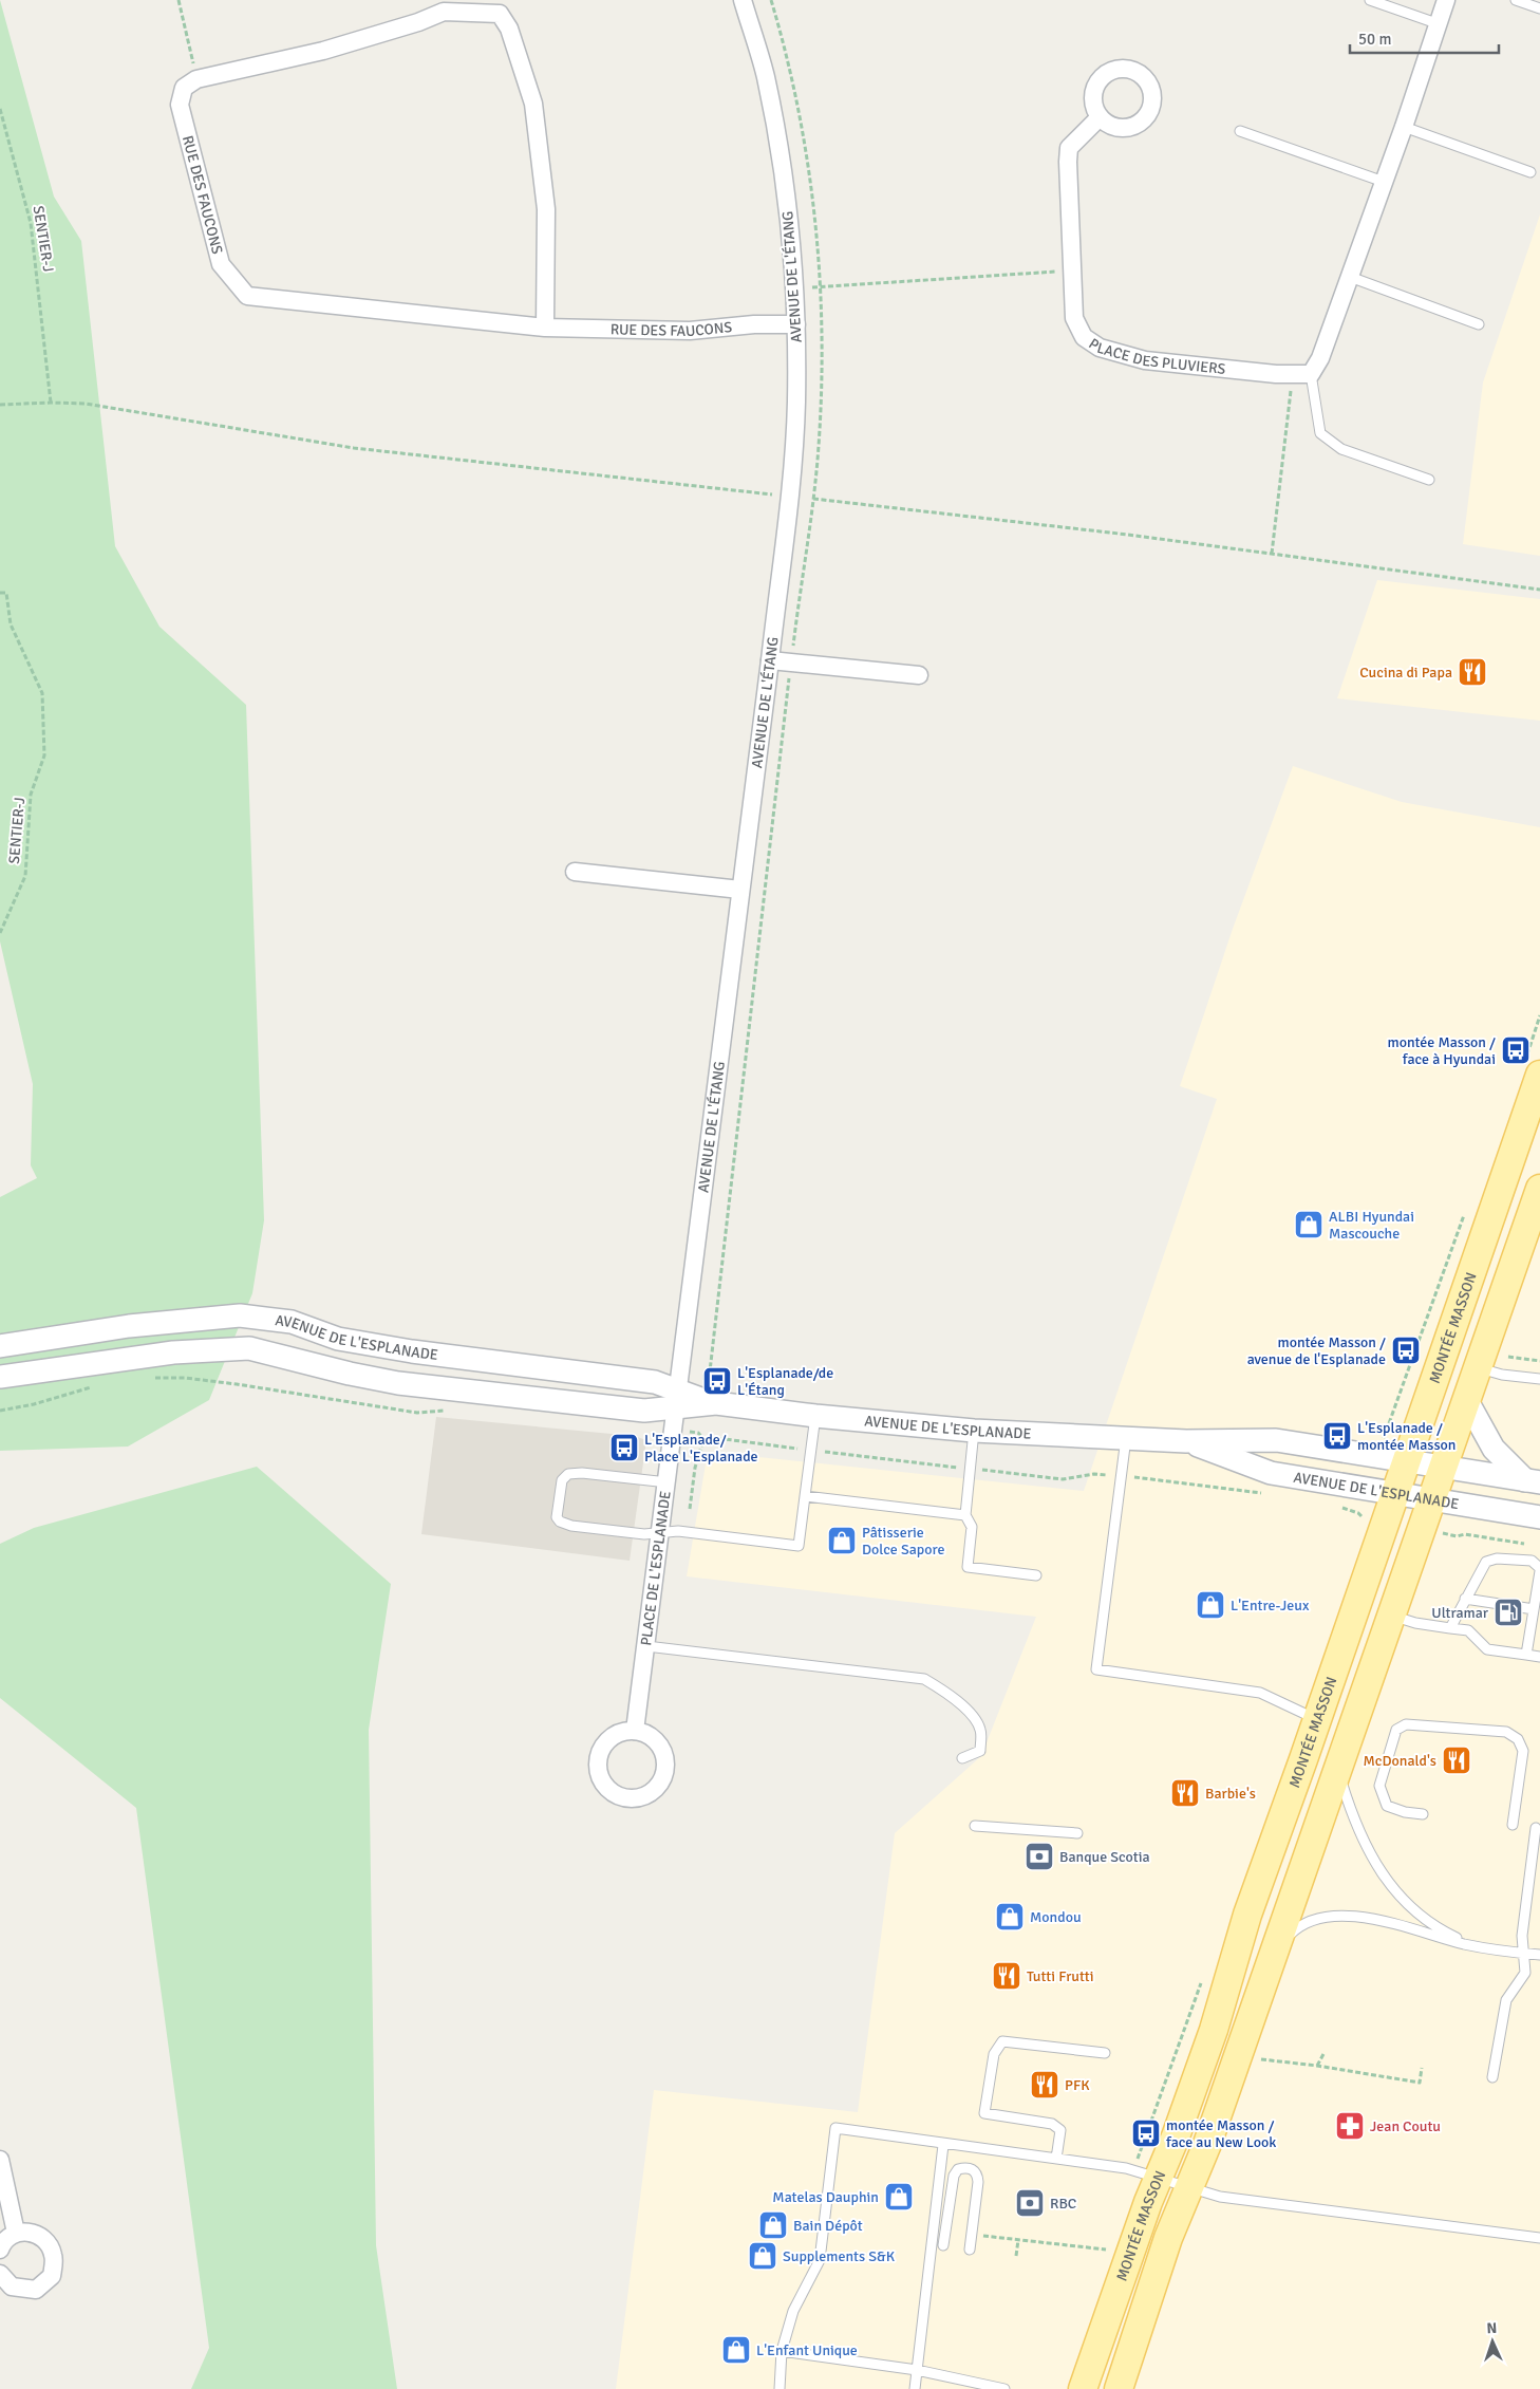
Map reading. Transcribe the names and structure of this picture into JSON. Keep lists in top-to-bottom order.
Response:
{
  "streets": {
    "main road": ["MONTÉE MASSON"],
    "street": [
      "RUE DES FAUCONS",
      "AVENUE DE L'ÉTANG",
      "PLACE DES PLUVIERS",
      "AVENUE DE L'ESPLANADE",
      "PLACE DE L'ESPLANADE"
    ],
    "path": ["SENTIER-J"]
  },
  "crossings": [
    ["RUE DES FAUCONS", "AVENUE DE L'ÉTANG"],
    ["AVENUE DE L'ÉTANG", "AVENUE DE L'ESPLANADE"],
    ["AVENUE DE L'ÉTANG", "PLACE DE L'ESPLANADE"],
    ["MONTÉE MASSON", "AVENUE DE L'ESPLANADE"],
    ["AVENUE DE L'ESPLANADE", "PLACE DE L'ESPLANADE"]
  ],
  "places": {
    "restaurant": [
      "Cucina di Papa",
      "McDonald's",
      "Barbie's",
      "Tutti Frutti",
      "PFK"
    ],
    "bus stop": [
      "montée Masson / face à Hyundai",
      "montée Masson / avenue de l'Esplanade",
      "L'Esplanade/de L'Étang",
      "L'Esplanade / montée Masson",
      "L'Esplanade/ Place L'Esplanade",
      "montée Masson / face au New Look"
    ],
    "shop": [
      "ALBI Hyundai Mascouche",
      "Pâtisserie Dolce Sapore",
      "L'Entre-Jeux",
      "Mondou",
      "Matelas Dauphin",
      "Bain Dépôt",
      "Supplements S&K",
      "L'Enfant Unique"
    ],
    "fuel station": ["Ultramar"],
    "bank": ["Banque Scotia", "RBC"],
    "pharmacy": ["Jean Coutu"]
  },
  "scale_bar": "50 m",
  "north": "top"
}
